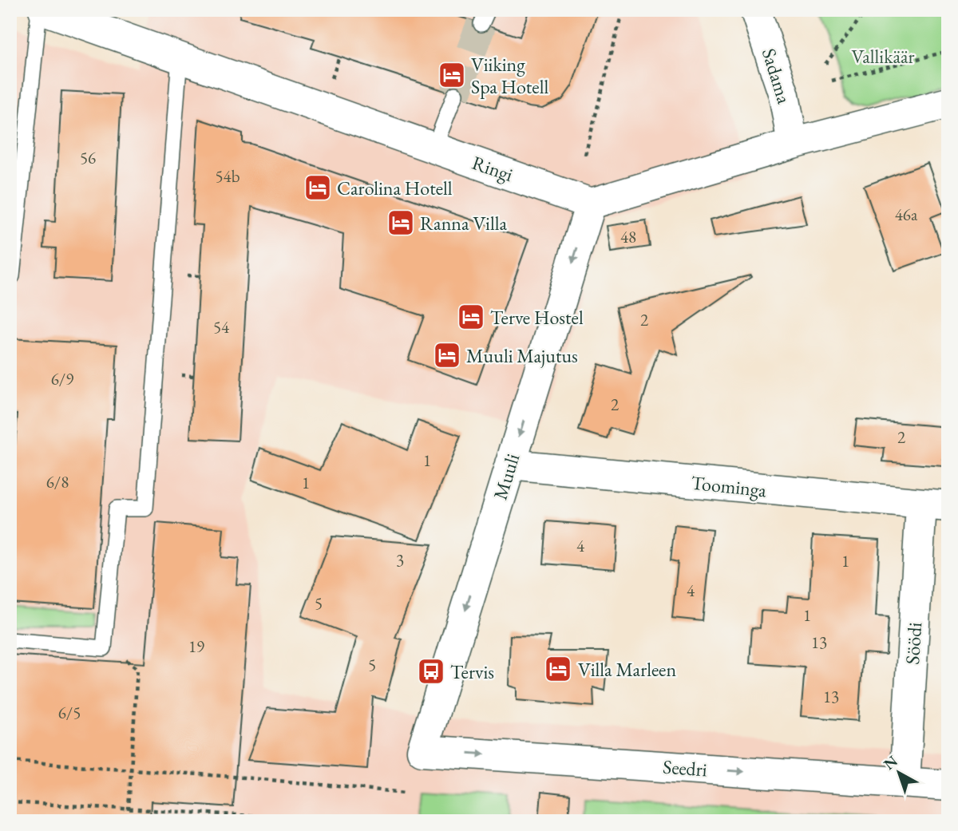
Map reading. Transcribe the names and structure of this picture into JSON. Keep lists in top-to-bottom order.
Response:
{
  "streets": {
    "street": [
      "Sadama",
      "Ringi",
      "Muuli",
      "Toominga",
      "Söödi",
      "Seedri"
    ]
  },
  "crossings": [
    ["Ringi", "Muuli"],
    ["Muuli", "Toominga"],
    ["Muuli", "Seedri"],
    ["Toominga", "Söödi"],
    ["Söödi", "Seedri"]
  ],
  "one_way": ["Muuli", "Seedri"],
  "parks": ["Vallikäär"],
  "places": {
    "hotel": [
      "Viiking Spa Hotell",
      "Carolina Hotell",
      "Ranna Villa",
      "Terve Hostel",
      "Muuli Majutus",
      "Villa Marleen"
    ],
    "bus stop": ["Tervis"]
  },
  "house_numbers": [
    "56",
    "54b",
    "46a",
    "48",
    "2",
    "54",
    "6/9",
    "2",
    "2",
    "1",
    "6/8",
    "1",
    "4",
    "3",
    "1",
    "4",
    "5",
    "1",
    "13",
    "19",
    "5",
    "13",
    "6/5"
  ],
  "north": "top left"
}
